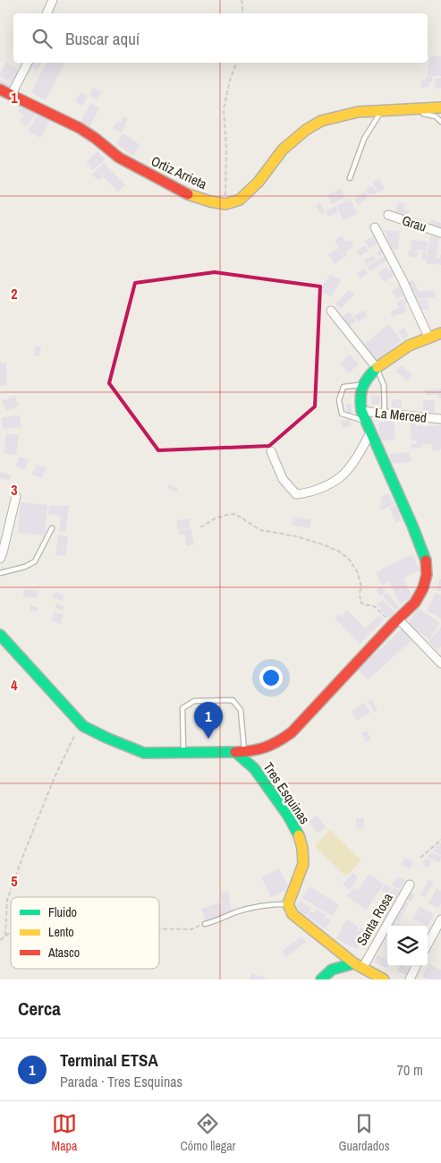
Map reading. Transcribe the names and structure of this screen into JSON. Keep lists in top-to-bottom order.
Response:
{
  "streets": {
    "main road": ["Ortiz Arrieta", "Tres Esquinas", "Santa Rosa"],
    "street": ["Grau", "La Merced"]
  },
  "legend": ["Fluido", "Lento", "Atasco"],
  "page": {
    "search": "Buscar aquí",
    "pins": "1",
    "heading": "Cerca",
    "list": [
      {
        "mark": "1",
        "name": "Terminal ETSA",
        "note": "Parada · Tres Esquinas",
        "value": "70 m"
      }
    ],
    "nav": ["Mapa", "Cómo llegar", "Guardados"]
  },
  "grid": {
    "rows": [
      "1",
      "2",
      "3",
      "4",
      "5"
    ]
  }
}
